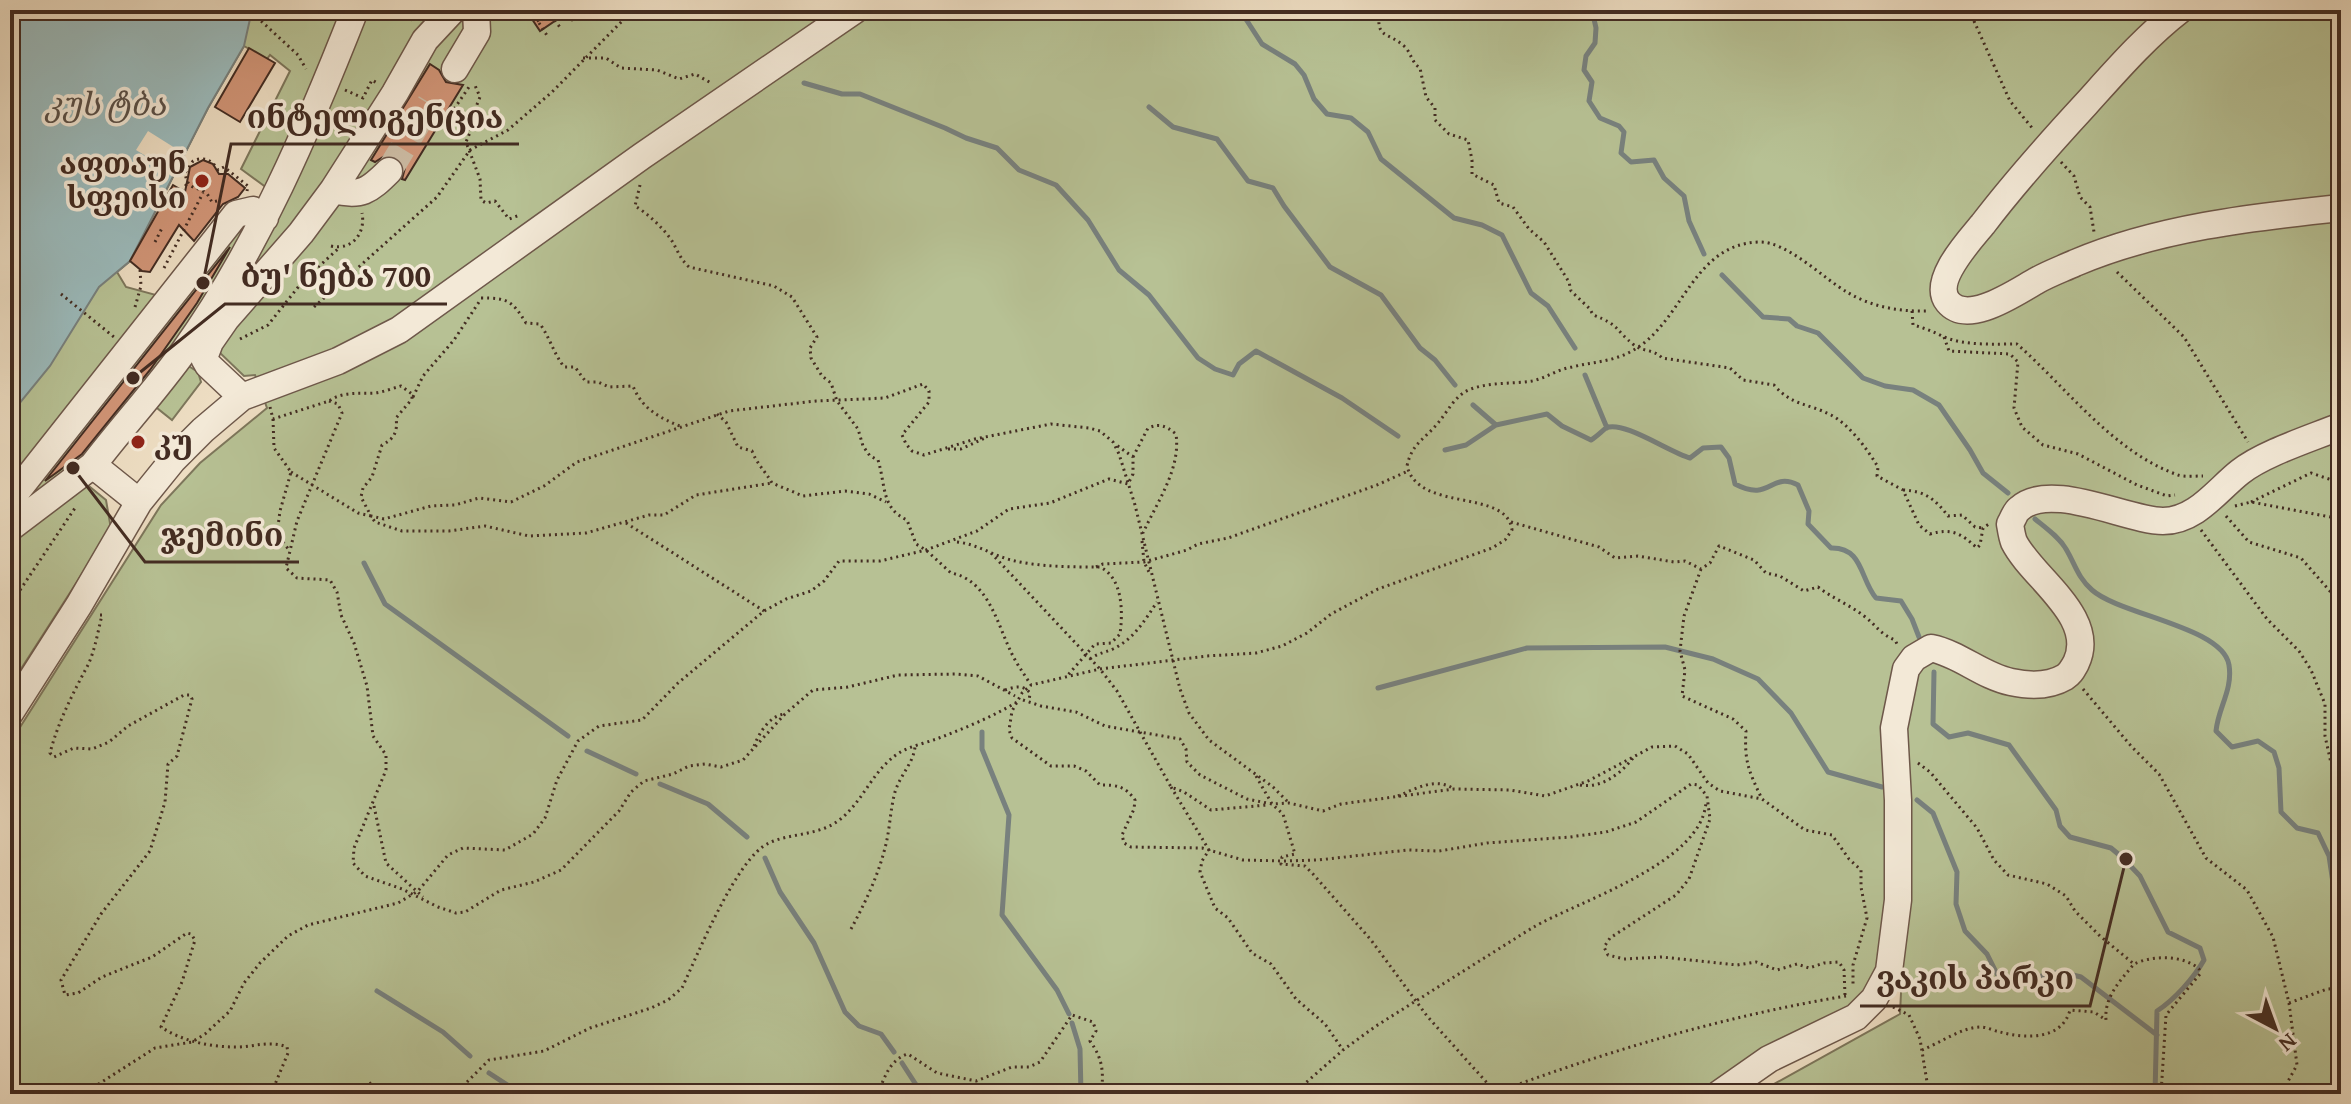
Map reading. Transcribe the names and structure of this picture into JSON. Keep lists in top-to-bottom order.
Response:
{
  "water": ["კუს ტბა"],
  "places": [
    "აფთაუნ სფეისი",
    "ინტელიგენცია",
    "ბუ' ნება 700",
    "კუ",
    "ჯემინი",
    "ვაკის პარკი"
  ],
  "north": "bottom right"
}
